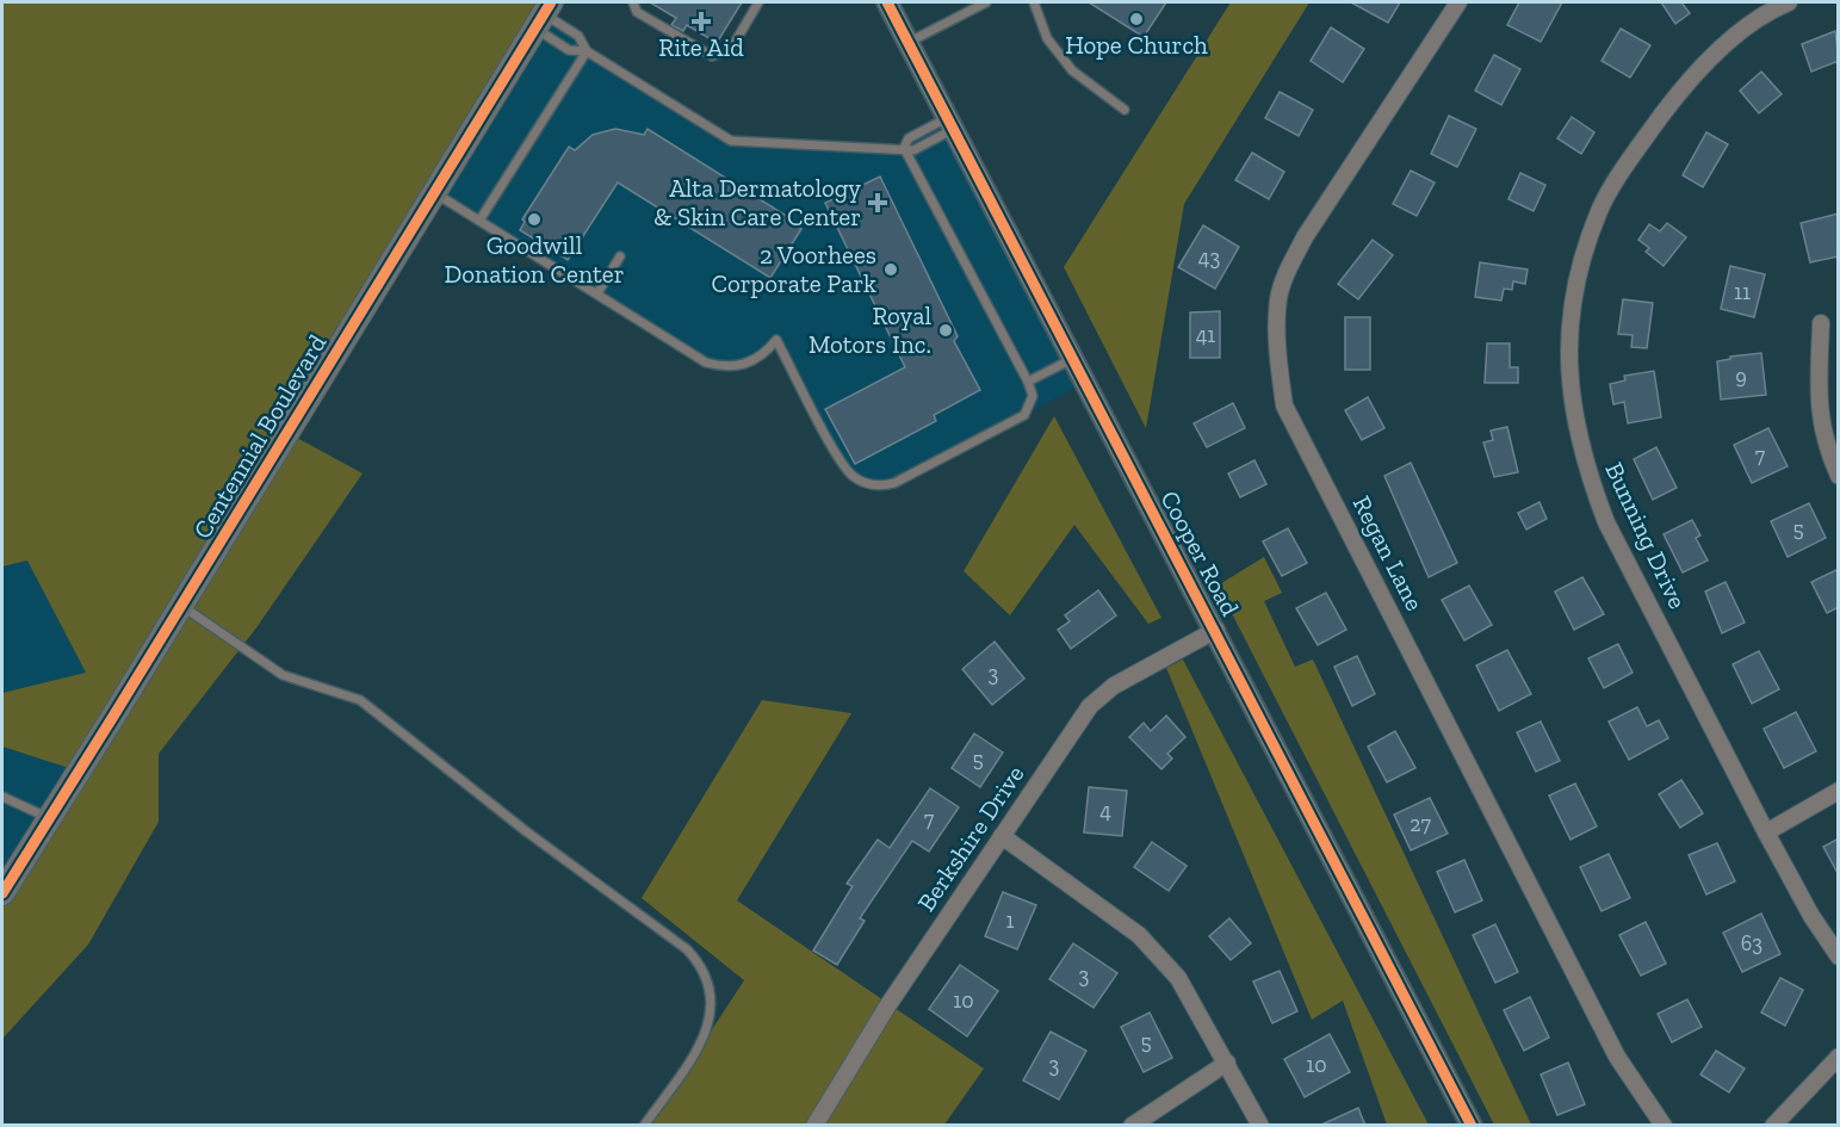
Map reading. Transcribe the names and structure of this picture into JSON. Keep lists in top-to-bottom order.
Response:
{
  "streets": {
    "main road": ["Centennial Boulevard"],
    "street": [
      "Bunning Drive",
      "Cooper Road",
      "Regan Lane",
      "Berkshire Drive"
    ]
  },
  "crossings": [
    ["Cooper Road", "Berkshire Drive"]
  ],
  "places": {
    "other": [
      "Hope Church",
      "Goodwill Donation Center",
      "2 Voorhees Corporate Park",
      "Royal Motors Inc."
    ],
    "health": ["Rite Aid", "Alta Dermatology & Skin Care Center"]
  },
  "house_numbers": [
    "43",
    "11",
    "41",
    "9",
    "7",
    "5",
    "3",
    "5",
    "4",
    "7",
    "27",
    "1",
    "63",
    "3",
    "10",
    "5",
    "3",
    "10"
  ]
}
